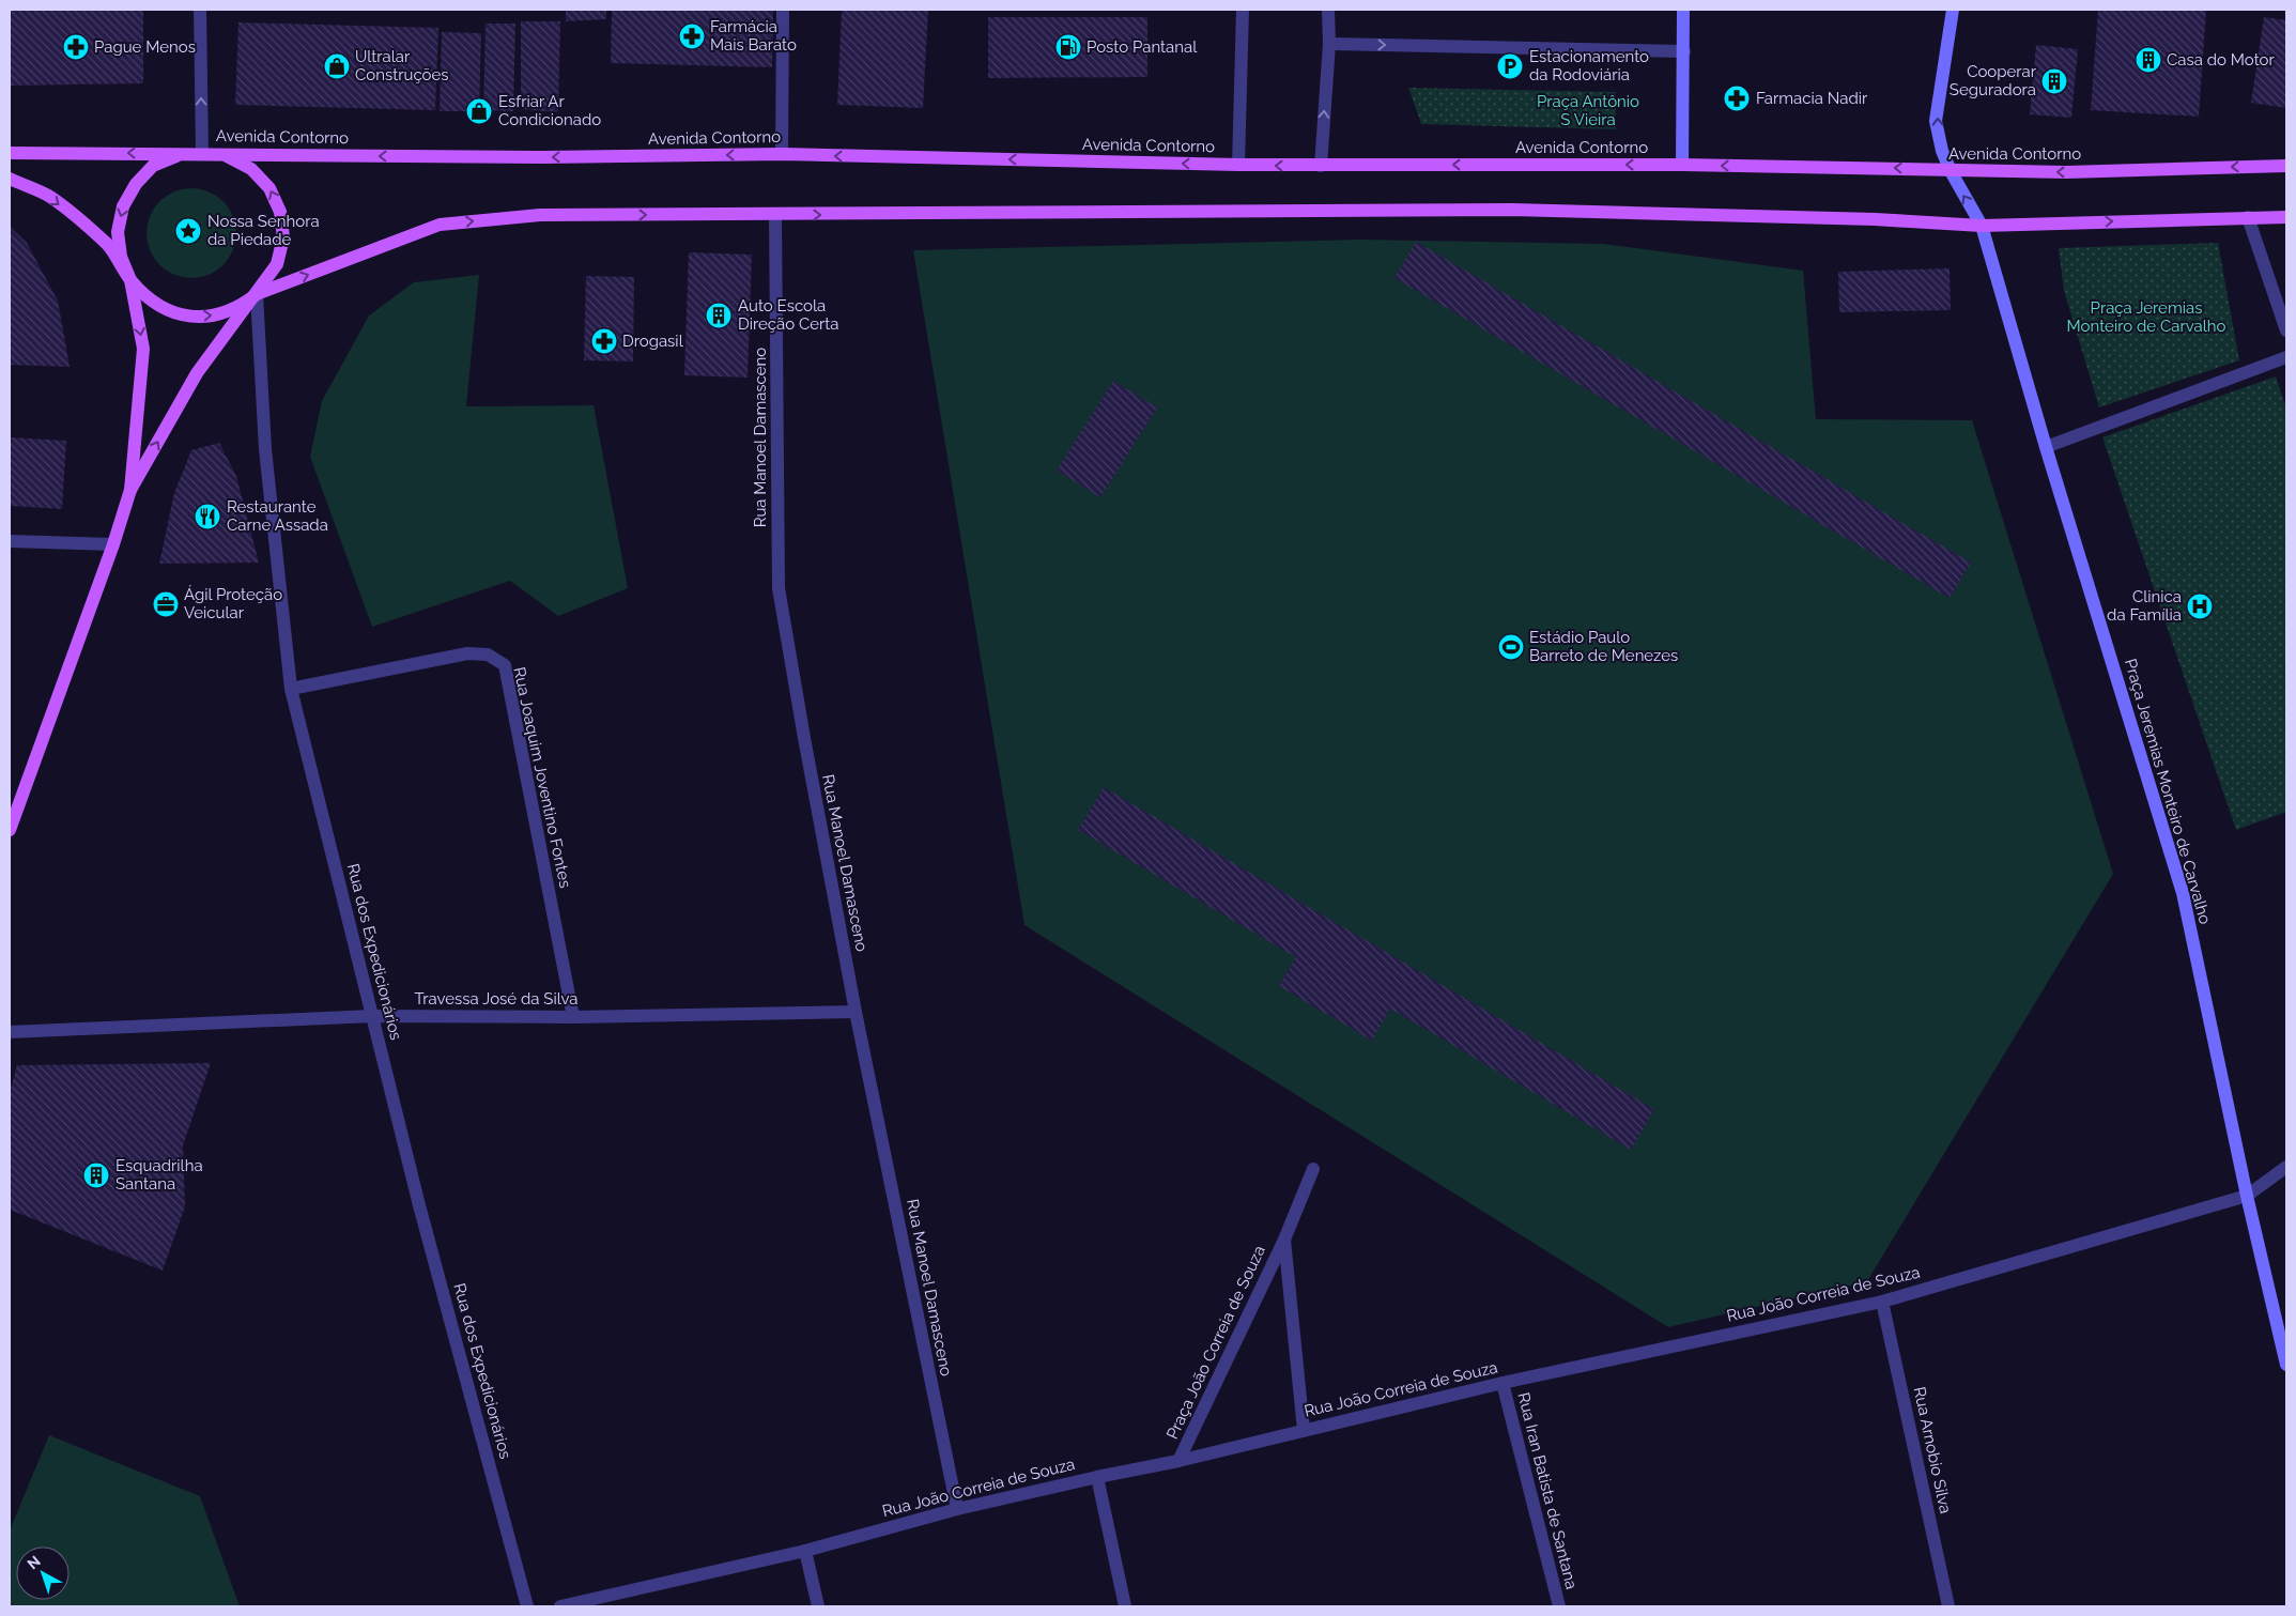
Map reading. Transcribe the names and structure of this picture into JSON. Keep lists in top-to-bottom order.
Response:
{
  "streets": {
    "main road": ["Avenida Contorno"],
    "street": [
      "Rua Manoel Damasceno",
      "Rua Joaquim Joventino Fontes",
      "Praça Jeremias Monteiro de Carvalho",
      "Rua dos Expedicionários",
      "Travessa José da Silva",
      "Rua João Correia de Souza",
      "Praça João Correia de Souza",
      "Rua Arnobio Silva",
      "Rua Iran Batista de Santana"
    ]
  },
  "crossings": [
    ["Avenida Contorno", "Praça Jeremias Monteiro de Carvalho"],
    ["Avenida Contorno", "Rua dos Expedicionários"],
    ["Rua Manoel Damasceno", "Travessa José da Silva"],
    ["Rua Manoel Damasceno", "Rua João Correia de Souza"],
    ["Rua Joaquim Joventino Fontes", "Rua dos Expedicionários"],
    ["Rua Joaquim Joventino Fontes", "Travessa José da Silva"],
    ["Praça Jeremias Monteiro de Carvalho", "Rua João Correia de Souza"],
    ["Rua dos Expedicionários", "Travessa José da Silva"],
    ["Rua João Correia de Souza", "Praça João Correia de Souza"],
    ["Rua João Correia de Souza", "Rua Arnobio Silva"],
    ["Rua João Correia de Souza", "Rua Iran Batista de Santana"]
  ],
  "parks": ["Praça Antônio S Vieira", "Praça Jeremias Monteiro de Carvalho"],
  "places": {
    "pharmacy": [
      "Farmácia Mais Barato",
      "Pague Menos",
      "Farmacia Nadir",
      "Drogasil"
    ],
    "fuel station": ["Posto Pantanal"],
    "building": [
      "Casa do Motor",
      "Cooperar Seguradora",
      "Auto Escola Direção Certa",
      "Esquadrilha Santana"
    ],
    "shop": ["Ultralar Construções", "Esfriar Ar Condicionado"],
    "parking": ["Estacionamento da Rodoviária"],
    "place": ["Nossa Senhora da Piedade"],
    "restaurant": ["Restaurante Carne Assada"],
    "office": ["Ágil Proteção Veicular"],
    "hospital": ["Clinica da Família"],
    "sports": ["Estádio Paulo Barreto de Menezes"]
  },
  "north": "top left"
}
